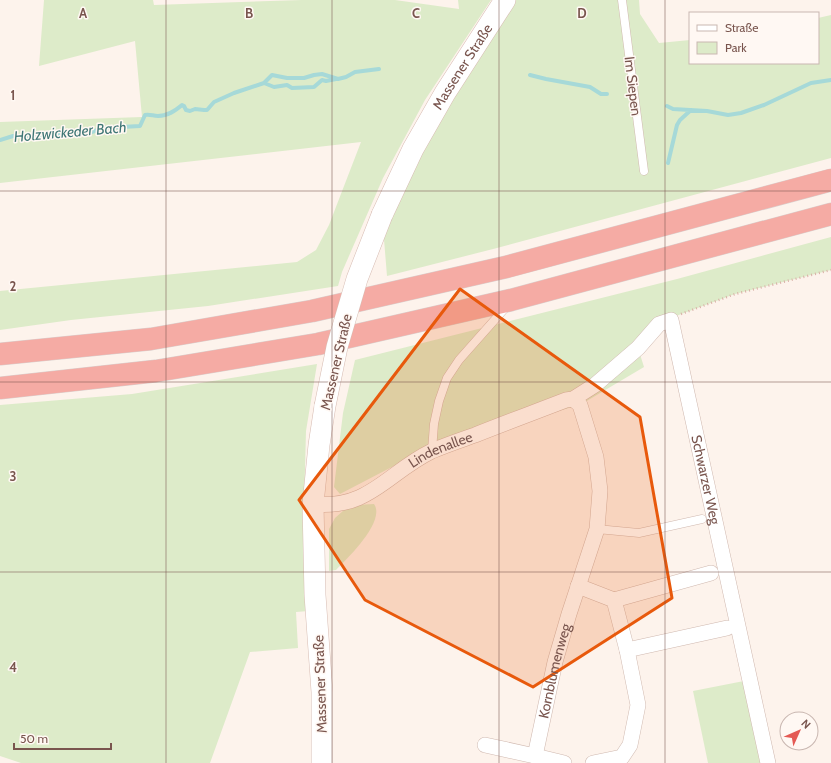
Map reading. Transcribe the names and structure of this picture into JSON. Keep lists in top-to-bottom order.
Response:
{
  "streets": {
    "main road": ["Massener Straße"],
    "street": ["Lindenallee", "Schwarzer Weg", "Kornblumenweg"],
    "lane": ["Im Siepen"]
  },
  "crossings": [
    ["Massener Straße", "Lindenallee"],
    ["Lindenallee", "Kornblumenweg"]
  ],
  "water": ["Holzwickeder Bach"],
  "legend": ["Straße", "Park"],
  "scale_bar": "50 m",
  "north": "top right",
  "grid": {
    "columns": [
      "A",
      "B",
      "C",
      "D"
    ],
    "rows": [
      "1",
      "2",
      "3",
      "4"
    ]
  }
}
